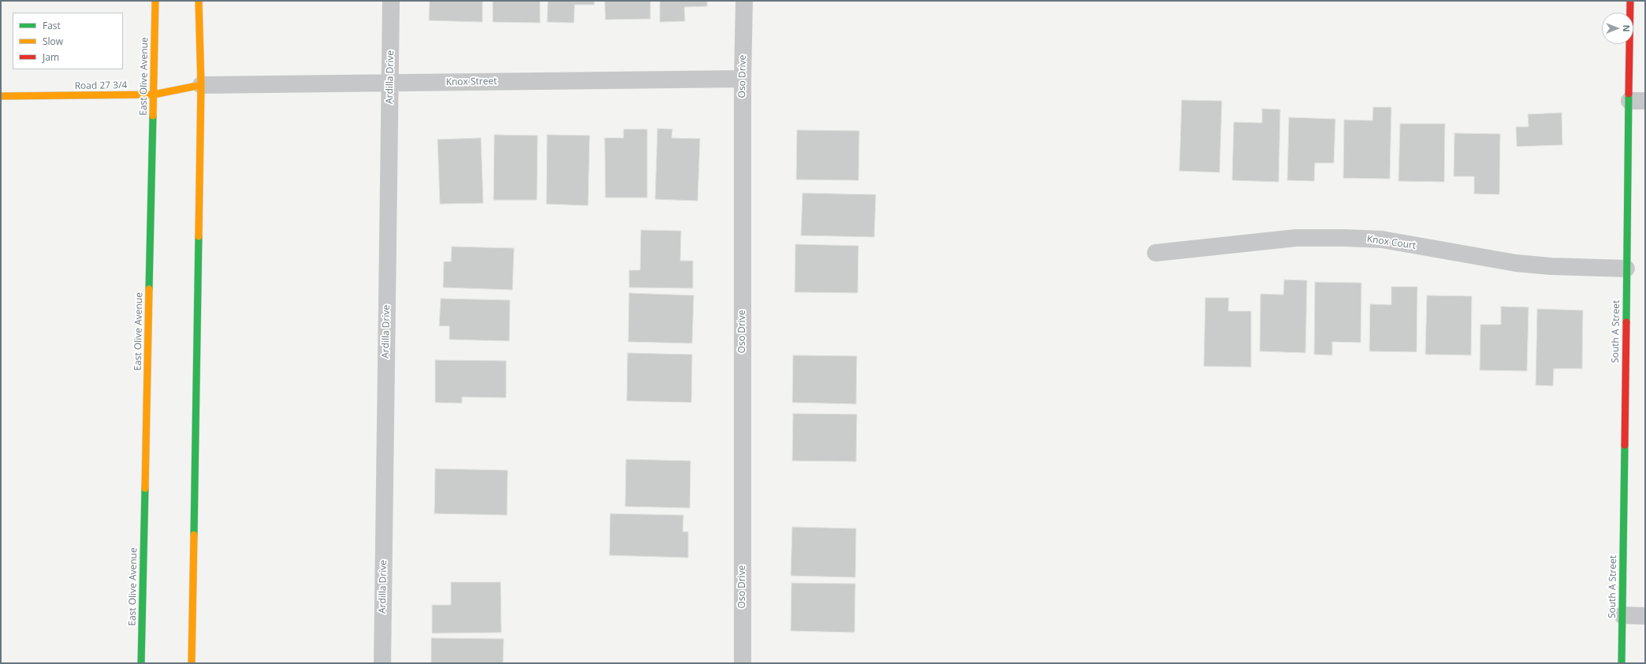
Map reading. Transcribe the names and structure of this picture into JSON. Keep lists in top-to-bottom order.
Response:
{
  "streets": {
    "street": [
      "East Olive Avenue",
      "Oso Drive",
      "Ardilla Drive",
      "Knox Street",
      "Road 27 3/4",
      "Knox Court",
      "South A Street"
    ]
  },
  "crossings": [
    ["East Olive Avenue", "Road 27 3/4"],
    ["Oso Drive", "Knox Street"],
    ["Ardilla Drive", "Knox Street"],
    ["Knox Street", "Road 27 3/4"],
    ["Knox Court", "South A Street"]
  ],
  "legend": ["Fast", "Slow", "Jam"],
  "north": "right"
}
